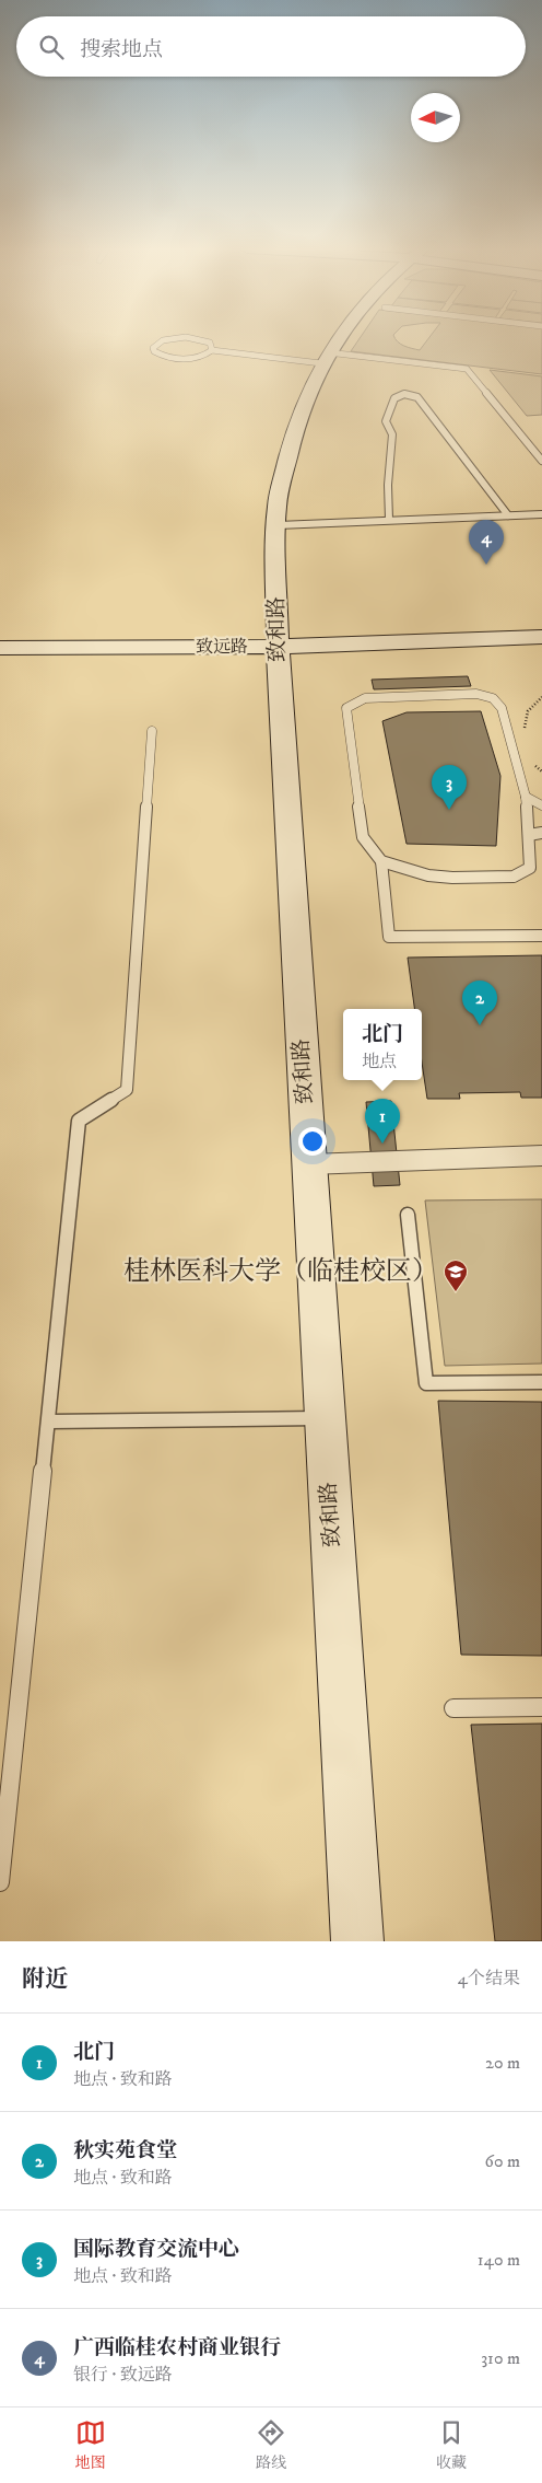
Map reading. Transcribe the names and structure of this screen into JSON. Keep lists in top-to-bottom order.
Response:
{
  "streets": {
    "main road": ["致和路", "致远路"]
  },
  "crossings": [
    ["致和路", "致远路"]
  ],
  "places": {
    "school or university": ["桂林医科大学（临桂校区）"]
  },
  "north": "left",
  "page": {
    "search": "搜索地点",
    "pins": [
      "4",
      "3",
      "2",
      "1"
    ],
    "popup": ["北门", "地点"],
    "heading": ["附近", "4个结果"],
    "list": [
      {
        "mark": "1",
        "name": "北门",
        "note": "地点 · 致和路",
        "value": "20 m"
      },
      {
        "mark": "2",
        "name": "秋实苑食堂",
        "note": "地点 · 致和路",
        "value": "60 m"
      },
      {
        "mark": "3",
        "name": "国际教育交流中心",
        "note": "地点 · 致和路",
        "value": "140 m"
      },
      {
        "mark": "4",
        "name": "广西临桂农村商业银行",
        "note": "银行 · 致远路",
        "value": "310 m"
      }
    ],
    "nav": ["地图", "路线", "收藏"]
  }
}
